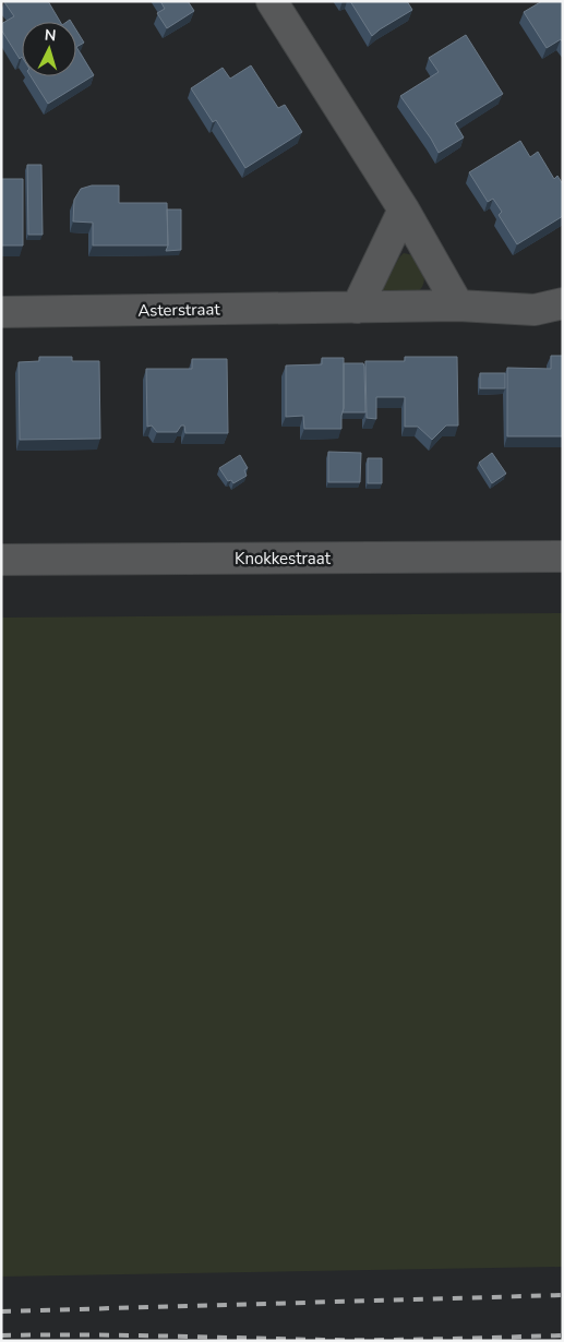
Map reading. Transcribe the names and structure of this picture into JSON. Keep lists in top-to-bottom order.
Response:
{
  "streets": {
    "street": ["Asterstraat", "Knokkestraat"]
  },
  "north": "top"
}
